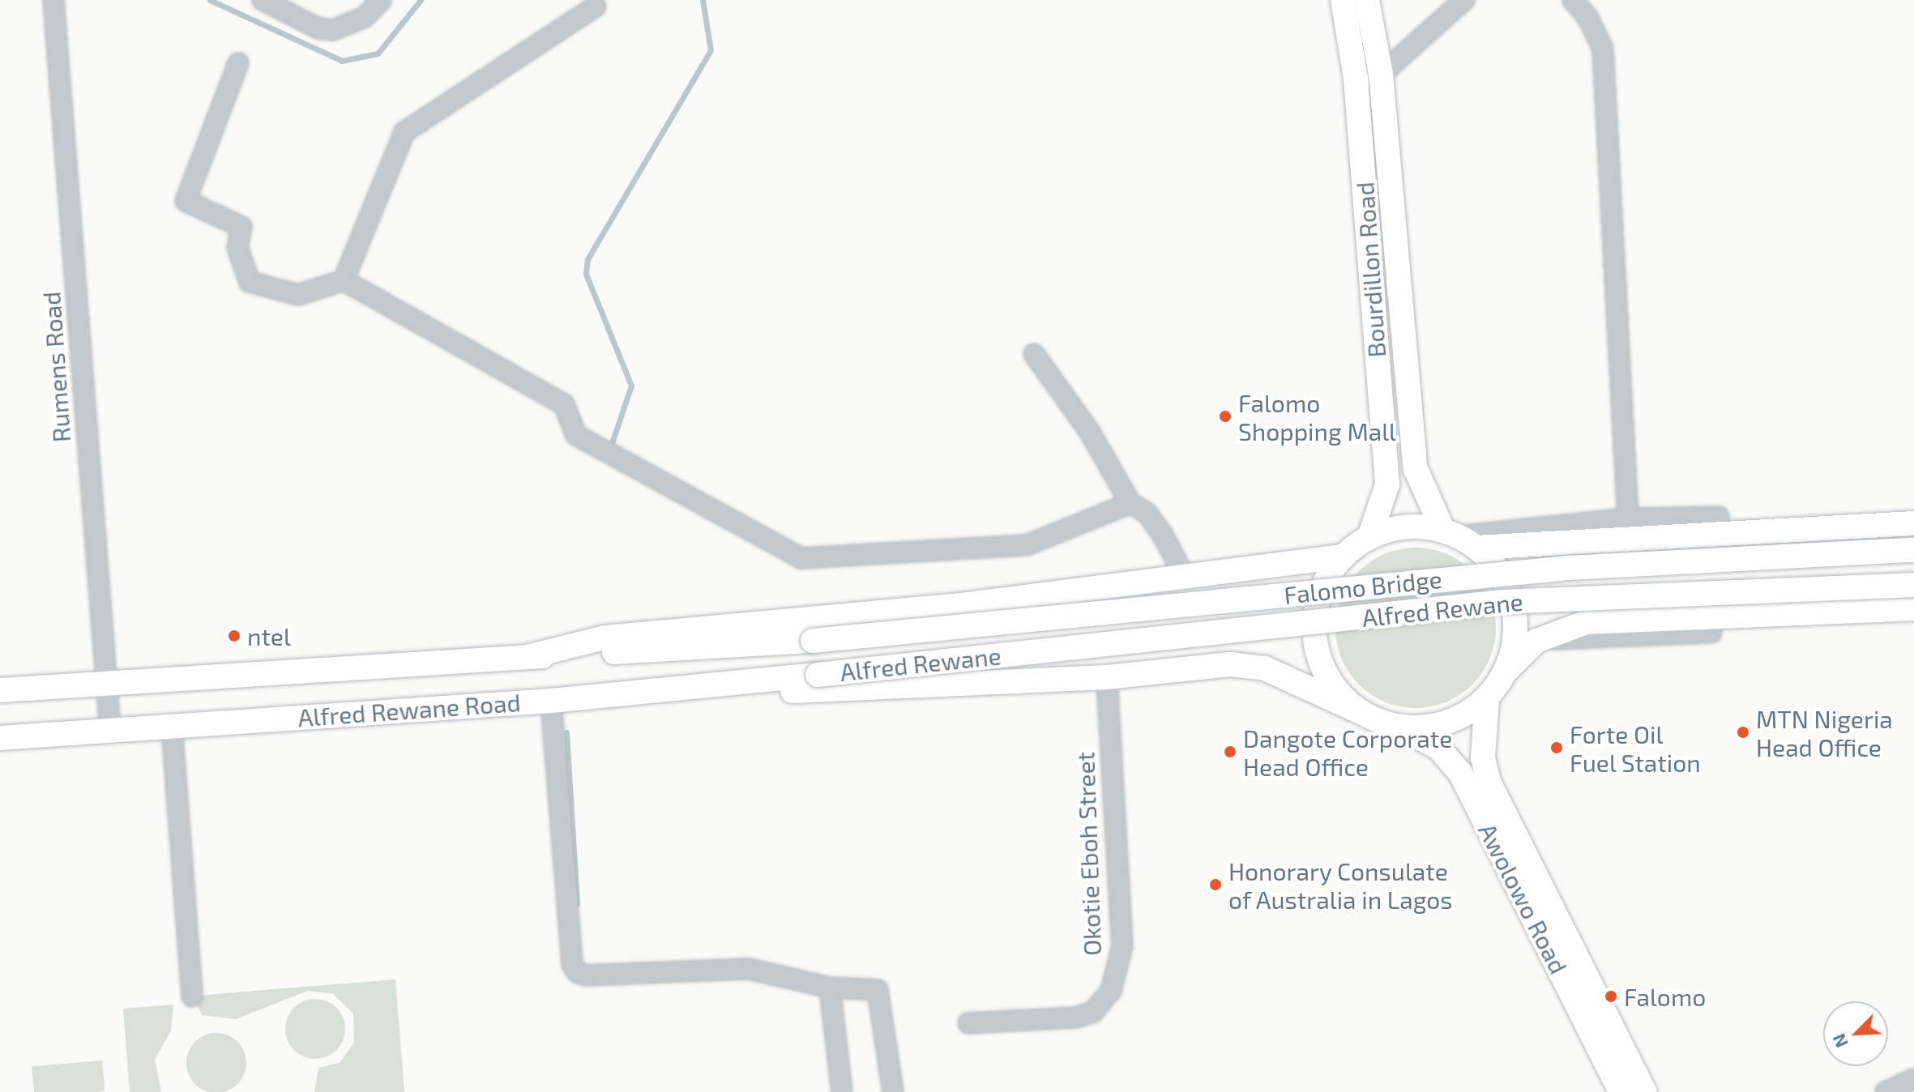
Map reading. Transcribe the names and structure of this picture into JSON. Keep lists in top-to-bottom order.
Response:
{
  "streets": {
    "main road": [
      "Bourdillon Road",
      "Falomo Bridge",
      "Alfred Rewane",
      "Alfred Rewane Road",
      "Awolowo Road"
    ],
    "street": ["Rumens Road", "Okotie Eboh Street"]
  },
  "crossings": [
    ["Bourdillon Road", "Awolowo Road"],
    ["Rumens Road", "Alfred Rewane Road"],
    ["Falomo Bridge", "Alfred Rewane Road"],
    ["Alfred Rewane", "Alfred Rewane Road"]
  ],
  "places": [
    "Falomo Shopping Mall",
    "ntel",
    "MTN Nigeria Head Office",
    "Forte Oil Fuel Station",
    "Dangote Corporate Head Office",
    "Honorary Consulate of Australia in Lagos",
    "Falomo"
  ],
  "north": "bottom left"
}
